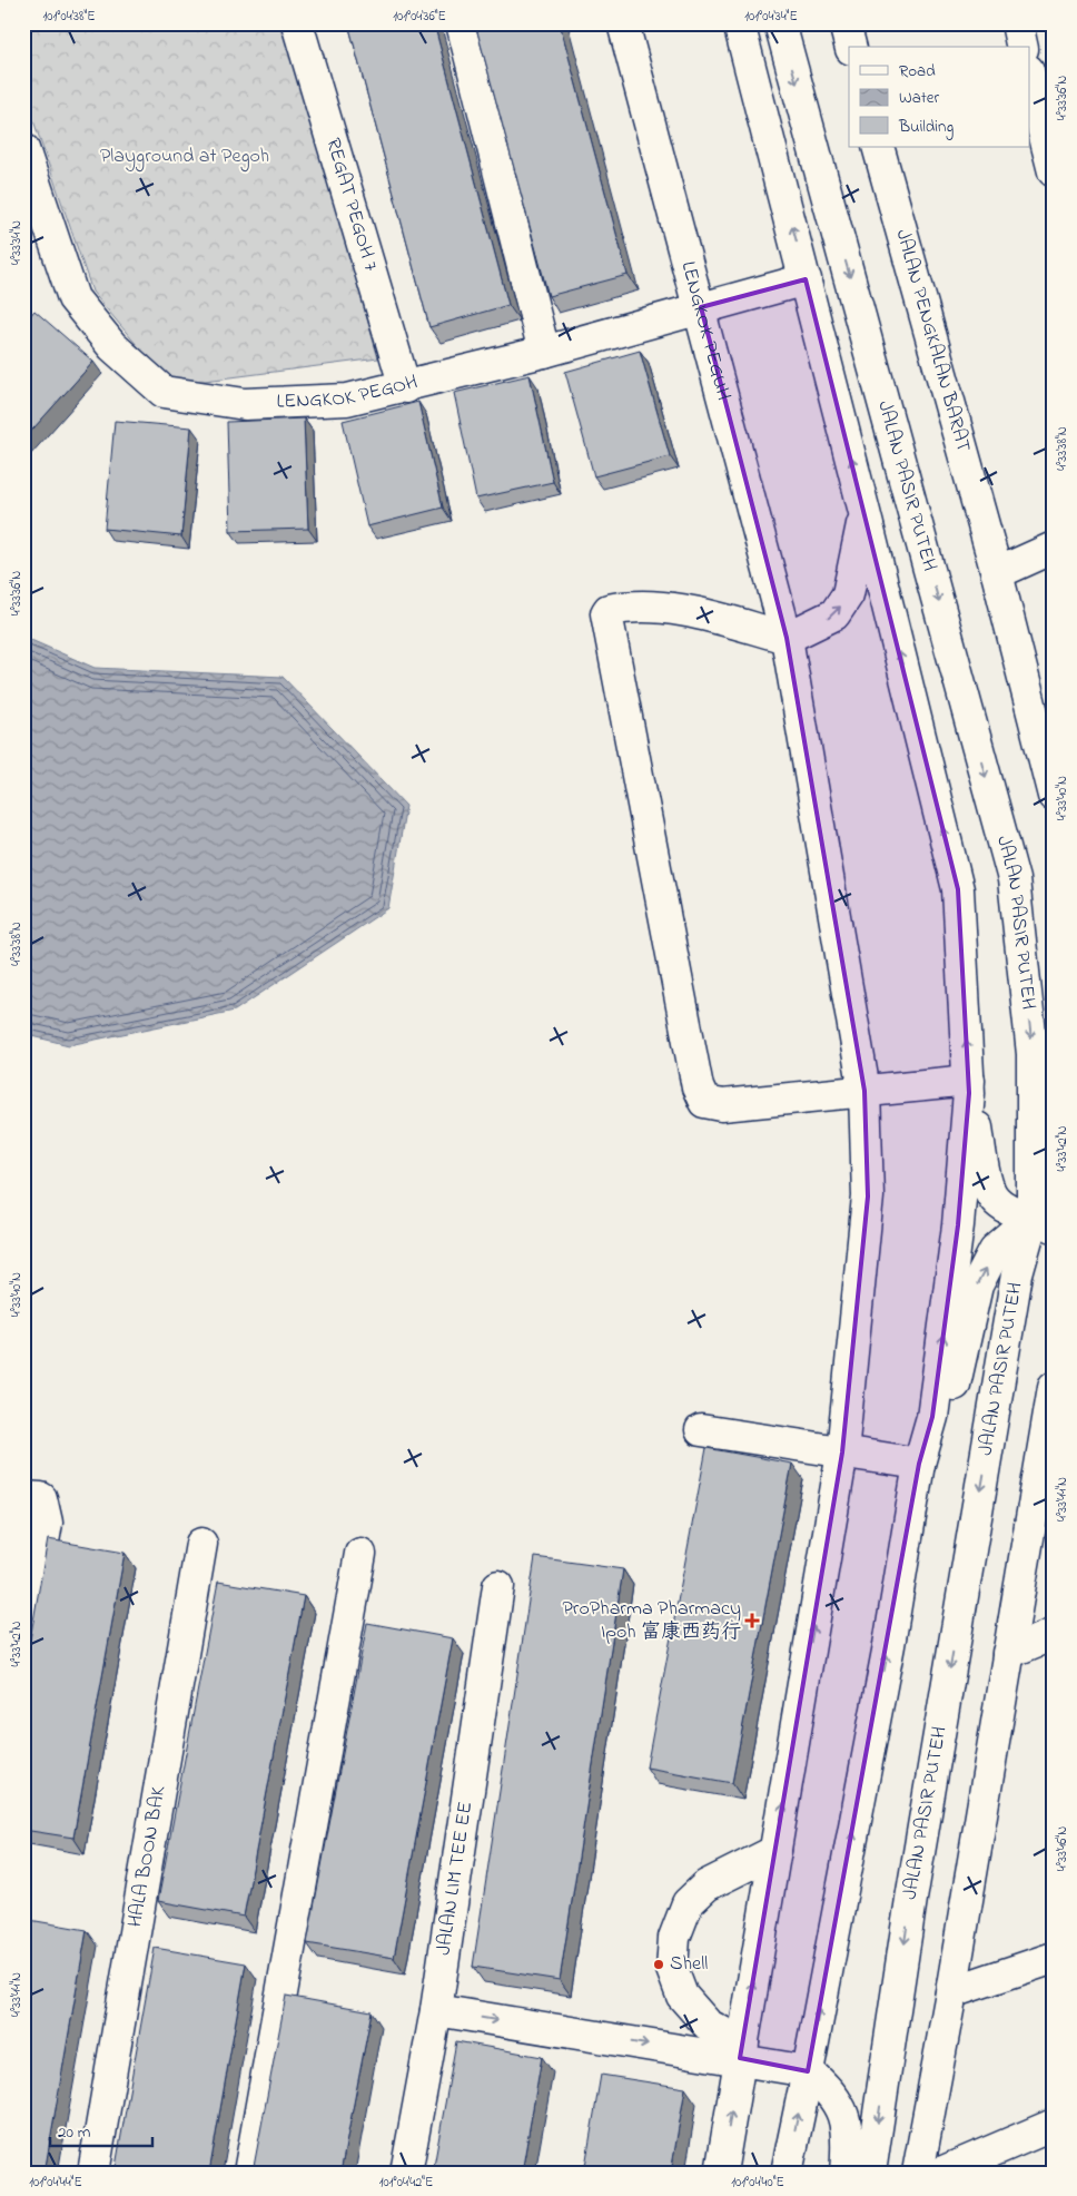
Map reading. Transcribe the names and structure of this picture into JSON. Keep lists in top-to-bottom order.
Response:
{
  "streets": {
    "street": [
      "REGAT PEGOH 7",
      "LENGKOK PEGUH",
      "JALAN PENGKALAN BARAT",
      "LENGKOK PEGOH",
      "JALAN PASIR PUTEH",
      "HALA BOON BAK",
      "JALAN LIM TEE EE"
    ]
  },
  "crossings": [
    ["REGAT PEGOH 7", "LENGKOK PEGOH"],
    ["LENGKOK PEGUH", "LENGKOK PEGOH"]
  ],
  "parks": ["Playground at Pegoh"],
  "places": {
    "health": ["ProPharma Pharmacy Ipoh 富康西药行"],
    "other": ["Shell"]
  },
  "legend": ["Road", "Water", "Building"],
  "scale_bar": "20 m",
  "coordinates": [
    "101°04'38\"E",
    "101°04'36\"E",
    "101°04'34\"E",
    "4°33'36\"N",
    "4°33'34\"N",
    "4°33'38\"N",
    "4°33'40\"N",
    "4°33'42\"N",
    "4°33'44\"N",
    "4°33'46\"N",
    "101°04'44\"E",
    "101°04'42\"E",
    "101°04'40\"E"
  ]
}
